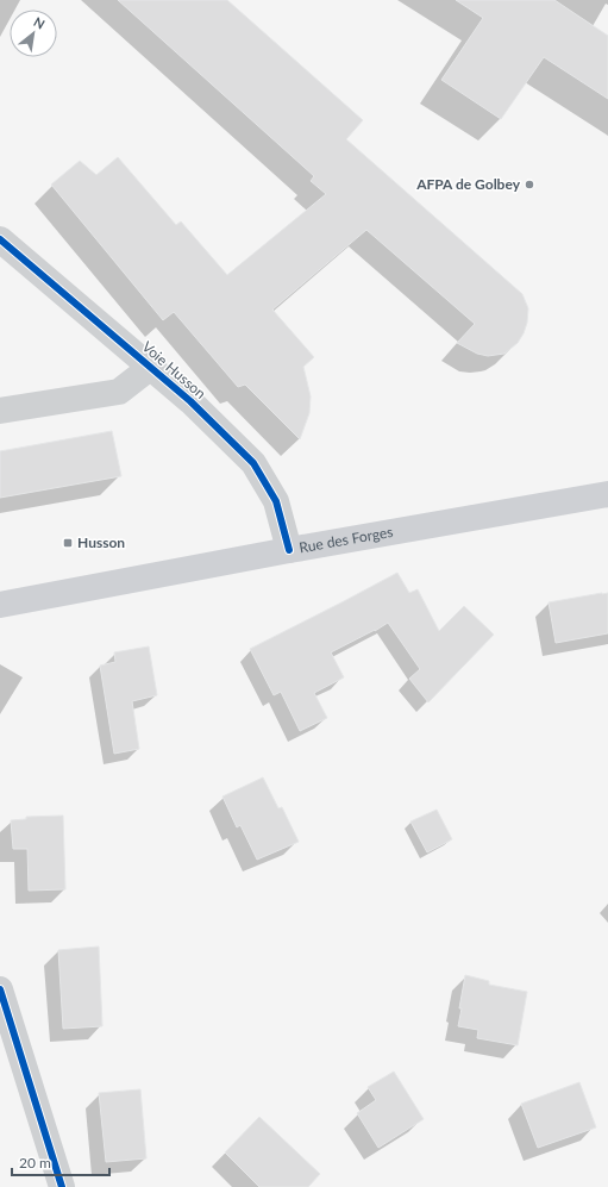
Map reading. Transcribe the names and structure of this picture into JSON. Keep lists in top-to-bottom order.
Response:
{
  "streets": {
    "main road": ["Rue des Forges"],
    "street": ["Voie Husson"]
  },
  "crossings": [
    ["Voie Husson", "Rue des Forges"]
  ],
  "places": {
    "other": ["AFPA de Golbey"],
    "transit": ["Husson"]
  },
  "scale_bar": "20 m",
  "north": "top right"
}
